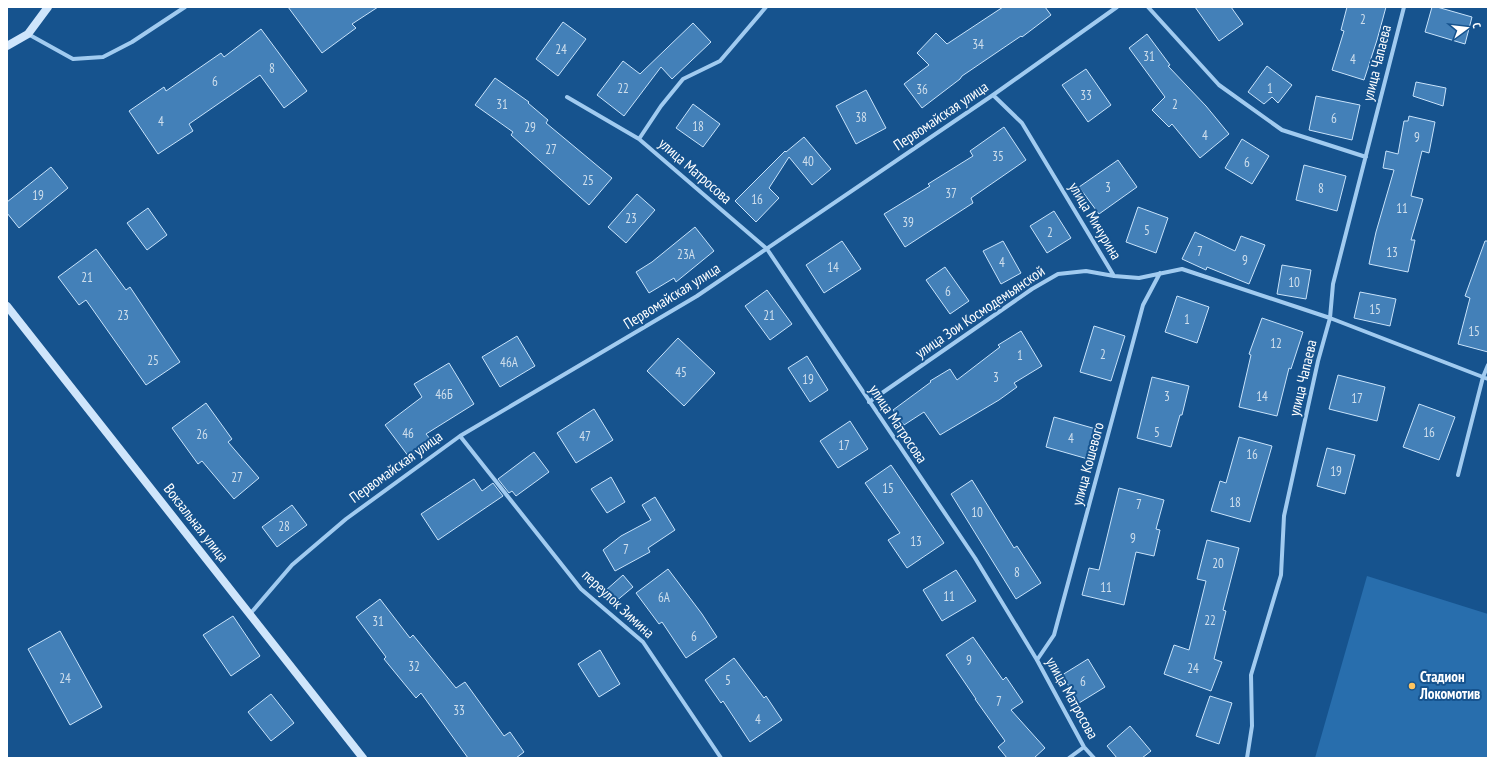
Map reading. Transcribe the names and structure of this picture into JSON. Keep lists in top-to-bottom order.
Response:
{
  "streets": {
    "street": [
      "улица Чапаева",
      "Первомайская улица",
      "улица Матросова",
      "улица Мичурина",
      "улица Зои Космодемьянской",
      "улица Кошевого",
      "Вокзальная улица",
      "переулок Зимина"
    ]
  },
  "crossings": [
    ["улица Чапаева", "улица Мичурина"],
    ["Первомайская улица", "улица Матросова"],
    ["Первомайская улица", "улица Мичурина"],
    ["Первомайская улица", "Вокзальная улица"],
    ["Первомайская улица", "переулок Зимина"],
    ["улица Матросова", "улица Зои Космодемьянской"],
    ["улица Матросова", "улица Кошевого"],
    ["улица Мичурина", "улица Зои Космодемьянской"],
    ["улица Мичурина", "улица Кошевого"]
  ],
  "places": ["Стадион Локомотив"],
  "house_numbers": [
    "2",
    "34",
    "24",
    "31",
    "4",
    "8",
    "6",
    "22",
    "1",
    "36",
    "33",
    "31",
    "2",
    "38",
    "6",
    "4",
    "18",
    "29",
    "4",
    "9",
    "27",
    "35",
    "40",
    "6",
    "25",
    "3",
    "8",
    "37",
    "19",
    "16",
    "11",
    "23",
    "39",
    "5",
    "2",
    "7",
    "13",
    "23А",
    "9",
    "4",
    "14",
    "21",
    "10",
    "6",
    "15",
    "23",
    "21",
    "1",
    "15",
    "12",
    "2",
    "1",
    "25",
    "46А",
    "45",
    "3",
    "19",
    "46Б",
    "3",
    "14",
    "17",
    "5",
    "16",
    "46",
    "26",
    "47",
    "4",
    "17",
    "16",
    "19",
    "27",
    "15",
    "18",
    "7",
    "10",
    "28",
    "9",
    "13",
    "7",
    "20",
    "8",
    "11",
    "11",
    "6А",
    "22",
    "31",
    "6",
    "9",
    "32",
    "24",
    "24",
    "5",
    "6",
    "7",
    "33",
    "4"
  ],
  "north": "right"
}
